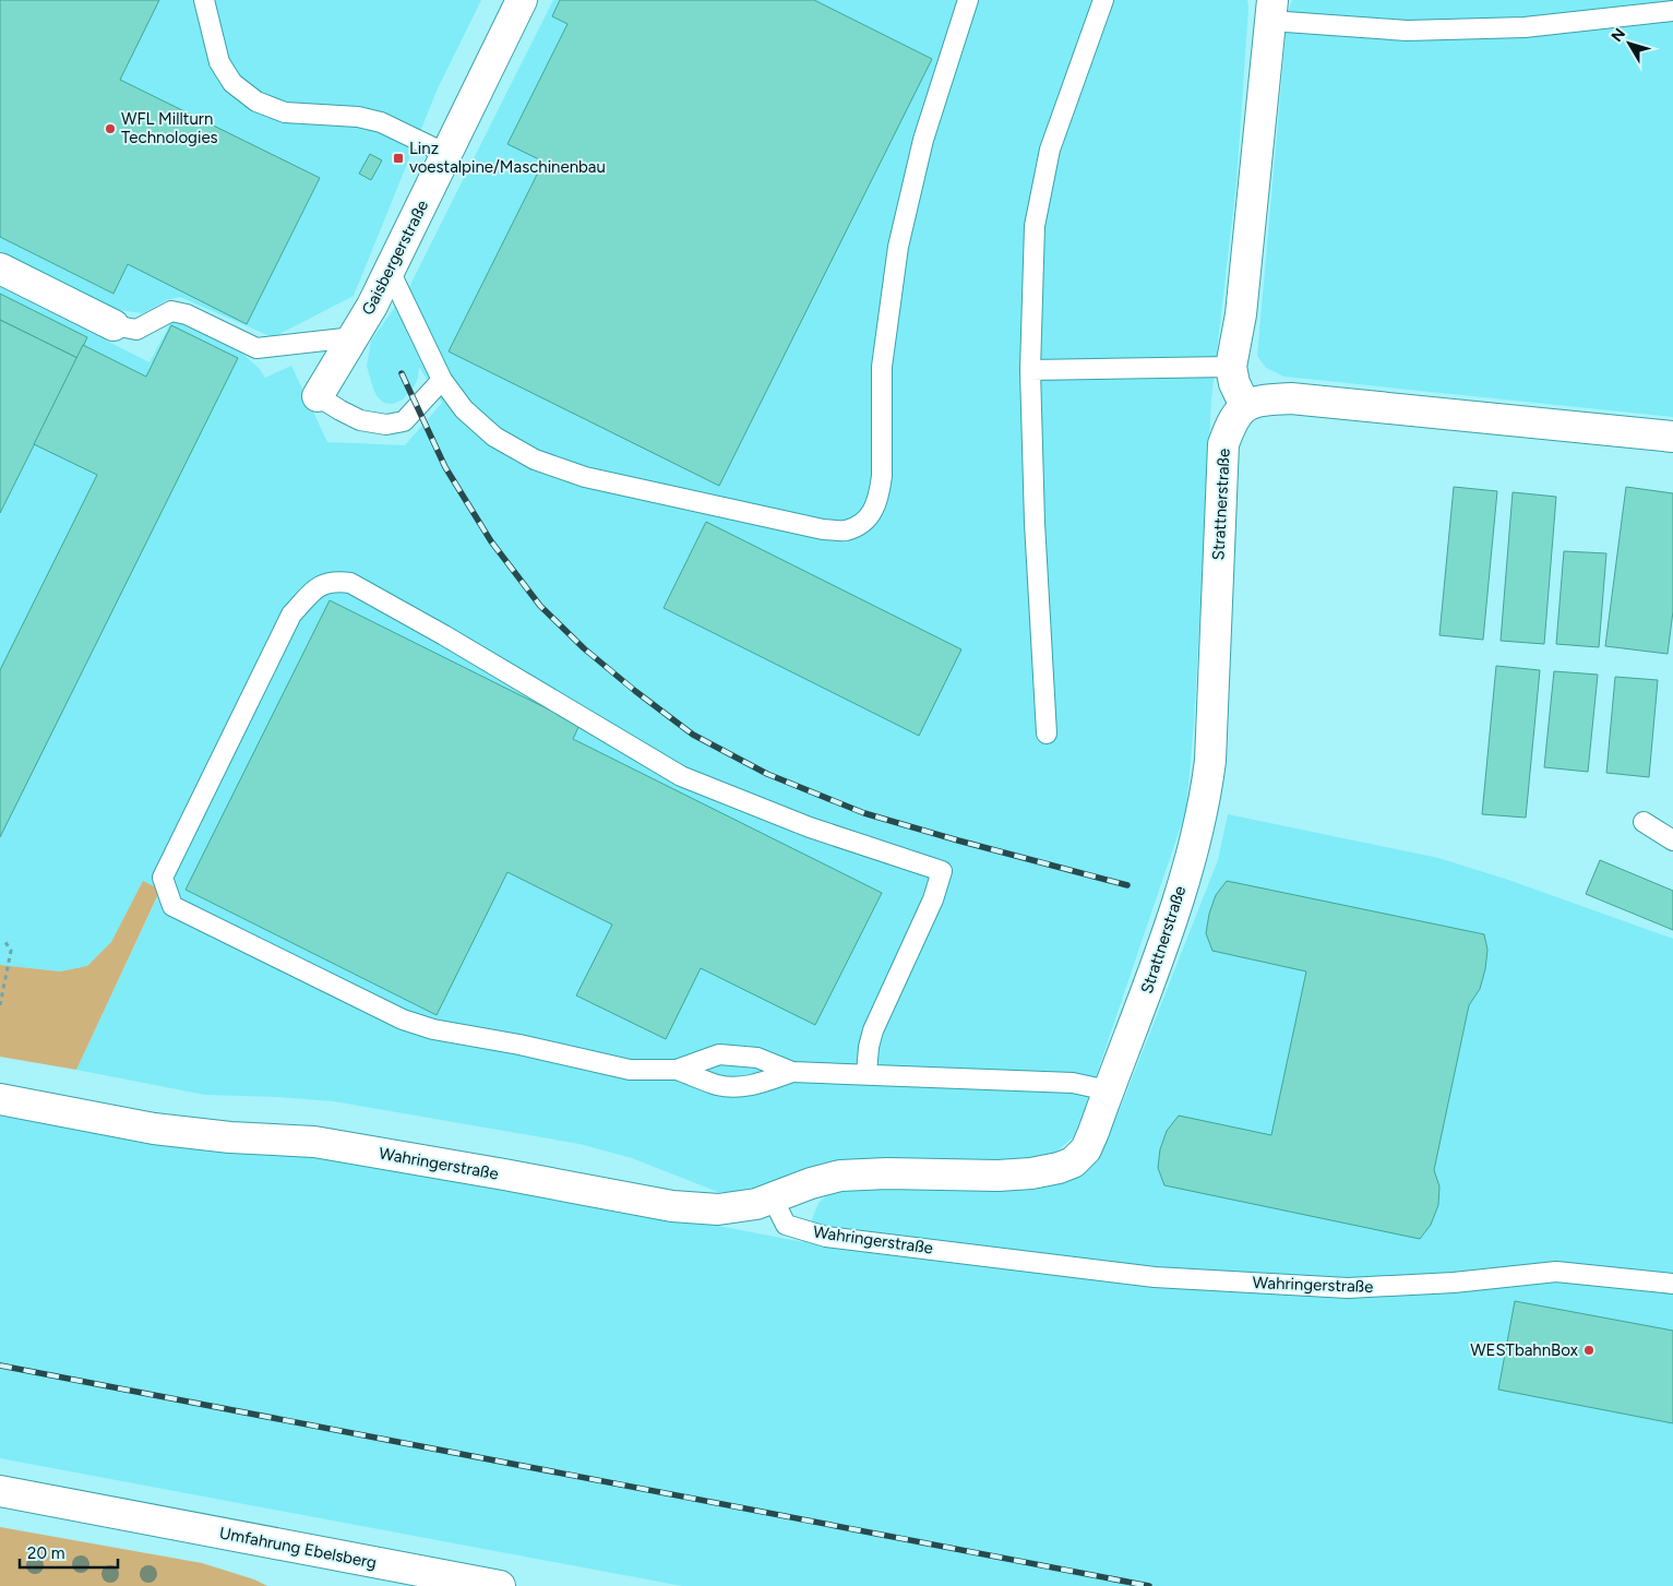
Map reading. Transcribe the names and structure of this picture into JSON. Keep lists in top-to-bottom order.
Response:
{
  "streets": {
    "street": [
      "Gaisbergerstraße",
      "Strattnerstraße",
      "Wahringerstraße",
      "Umfahrung Ebelsberg"
    ]
  },
  "crossings": [
    ["Strattnerstraße", "Wahringerstraße"]
  ],
  "places": {
    "other": ["WFL Millturn Technologies", "WESTbahnBox"],
    "transit": ["Linz voestalpine/Maschinenbau"]
  },
  "scale_bar": "20 m",
  "north": "top left"
}
